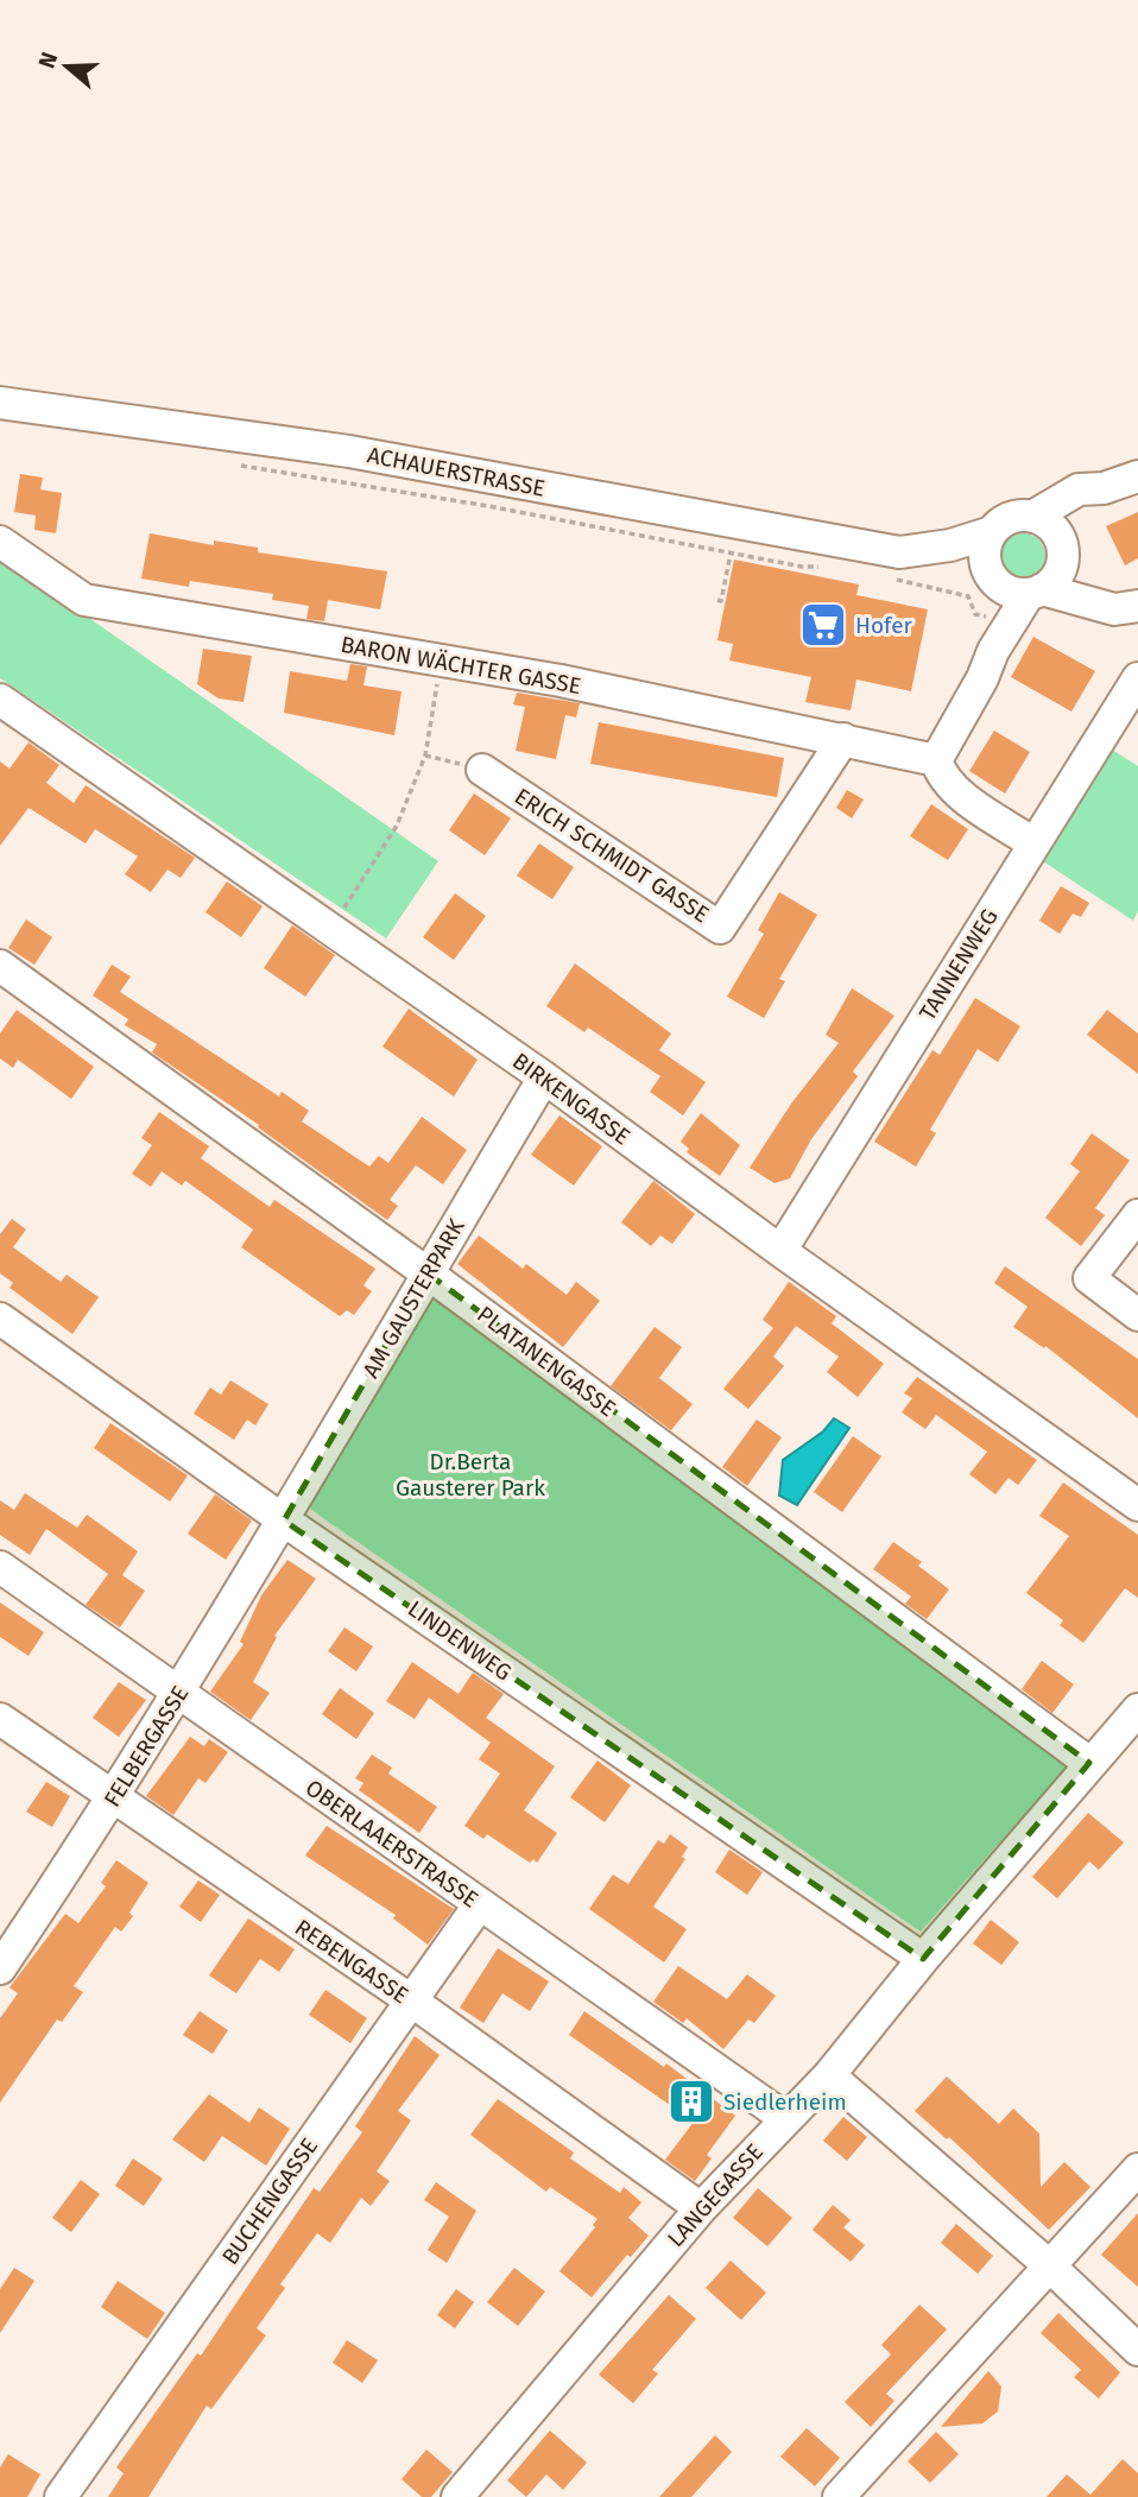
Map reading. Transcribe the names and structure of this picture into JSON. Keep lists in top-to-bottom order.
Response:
{
  "streets": {
    "street": [
      "ACHAUERSTRASSE",
      "BARON WÄCHTER GASSE",
      "ERICH SCHMIDT GASSE",
      "TANNENWEG",
      "BIRKENGASSE",
      "AM GAUSTERPARK",
      "PLATANENGASSE",
      "LINDENWEG",
      "FELBERGASSE",
      "OBERLAAERSTRASSE",
      "REBENGASSE",
      "LANGEGASSE",
      "BUCHENGASSE"
    ]
  },
  "crossings": [
    ["BARON WÄCHTER GASSE", "ERICH SCHMIDT GASSE"],
    ["TANNENWEG", "BIRKENGASSE"],
    ["BIRKENGASSE", "AM GAUSTERPARK"],
    ["AM GAUSTERPARK", "PLATANENGASSE"],
    ["AM GAUSTERPARK", "LINDENWEG"],
    ["AM GAUSTERPARK", "FELBERGASSE"],
    ["PLATANENGASSE", "LANGEGASSE"],
    ["LINDENWEG", "FELBERGASSE"],
    ["LINDENWEG", "LANGEGASSE"],
    ["FELBERGASSE", "OBERLAAERSTRASSE"],
    ["FELBERGASSE", "REBENGASSE"],
    ["OBERLAAERSTRASSE", "LANGEGASSE"],
    ["OBERLAAERSTRASSE", "BUCHENGASSE"],
    ["REBENGASSE", "LANGEGASSE"],
    ["REBENGASSE", "BUCHENGASSE"]
  ],
  "parks": ["Dr.Berta Gausterer Park"],
  "places": {
    "supermarket": ["Hofer"],
    "building": ["Siedlerheim"]
  },
  "north": "left"
}
